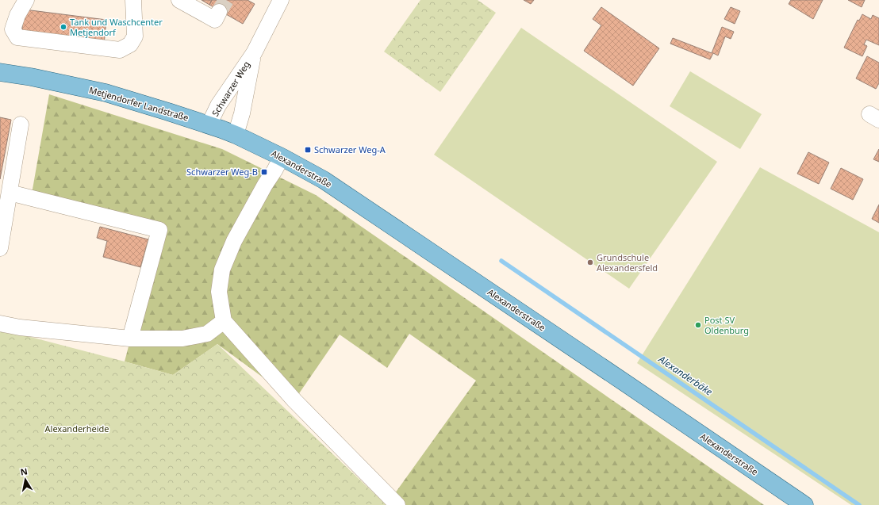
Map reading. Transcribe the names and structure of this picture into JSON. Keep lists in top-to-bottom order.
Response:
{
  "streets": {
    "main road": ["Metjendorfer Landstraße", "Alexanderstraße"],
    "street": ["Schwarzer Weg"]
  },
  "crossings": [
    ["Schwarzer Weg", "Metjendorfer Landstraße"],
    ["Schwarzer Weg", "Alexanderstraße"],
    ["Metjendorfer Landstraße", "Alexanderstraße"]
  ],
  "water": ["Alexanderbäke"],
  "parks": ["Alexanderheide"],
  "places": {
    "other": ["Tank und Waschcenter Metjendorf", "Grundschule Alexandersfeld", "Post SV Oldenburg"],
    "transit": ["Schwarzer Weg-A", "Schwarzer Weg-B"]
  },
  "north": "top"
}
